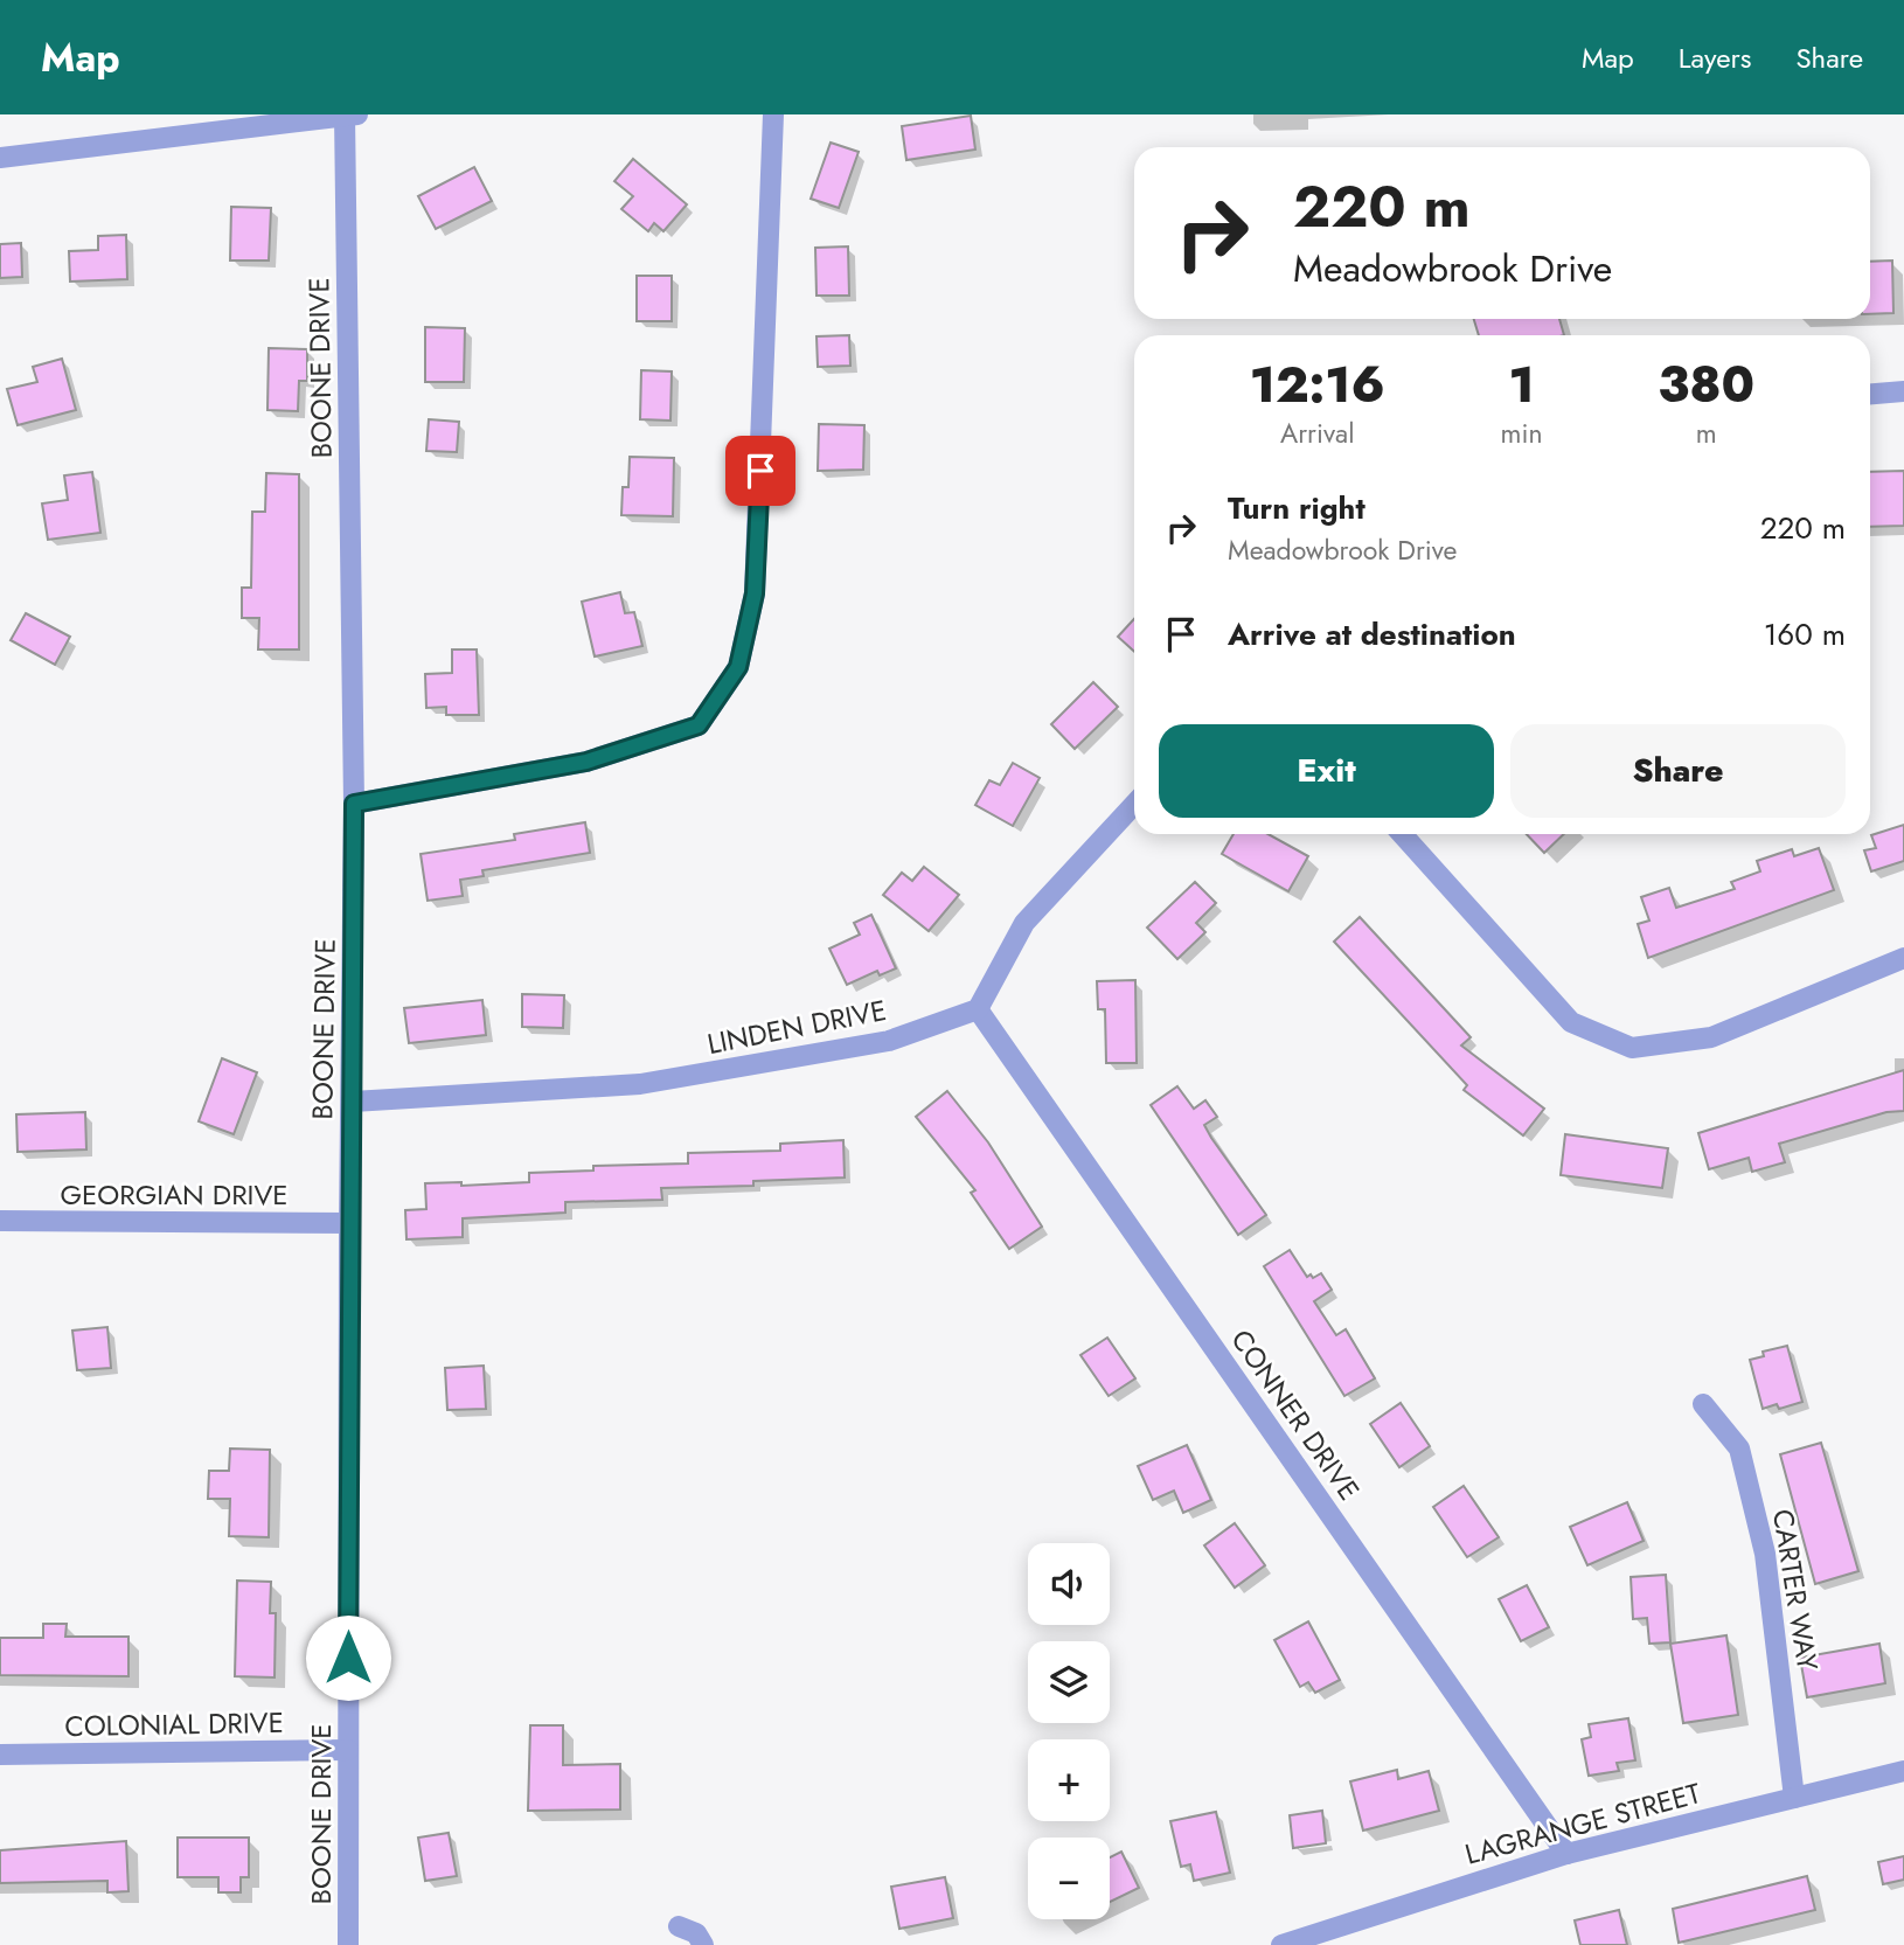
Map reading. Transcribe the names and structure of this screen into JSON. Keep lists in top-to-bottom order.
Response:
{
  "streets": {
    "street": [
      "BOONE DRIVE",
      "LINDEN DRIVE",
      "GEORGIAN DRIVE",
      "CONNER DRIVE",
      "CARTER WAY",
      "COLONIAL DRIVE",
      "LAGRANGE STREET"
    ]
  },
  "crossings": [
    ["BOONE DRIVE", "LINDEN DRIVE"],
    ["BOONE DRIVE", "GEORGIAN DRIVE"],
    ["BOONE DRIVE", "COLONIAL DRIVE"],
    ["LINDEN DRIVE", "CONNER DRIVE"],
    ["CONNER DRIVE", "LAGRANGE STREET"],
    ["CARTER WAY", "LAGRANGE STREET"]
  ],
  "page": {
    "header": "Map",
    "nav": ["Map", "Layers", "Share"],
    "turn": ["220 m", "Meadowbrook Drive"],
    "eta": [
      "12:16",
      "Arrival",
      "1",
      "min",
      "380",
      "m"
    ],
    "list": [
      {
        "name": "Turn right",
        "note": "Meadowbrook Drive",
        "value": "220 m"
      },
      {
        "name": "Arrive at destination",
        "value": "160 m"
      }
    ],
    "buttons": ["Exit", "Share"],
    "map_buttons": ["+", "−"]
  }
}
